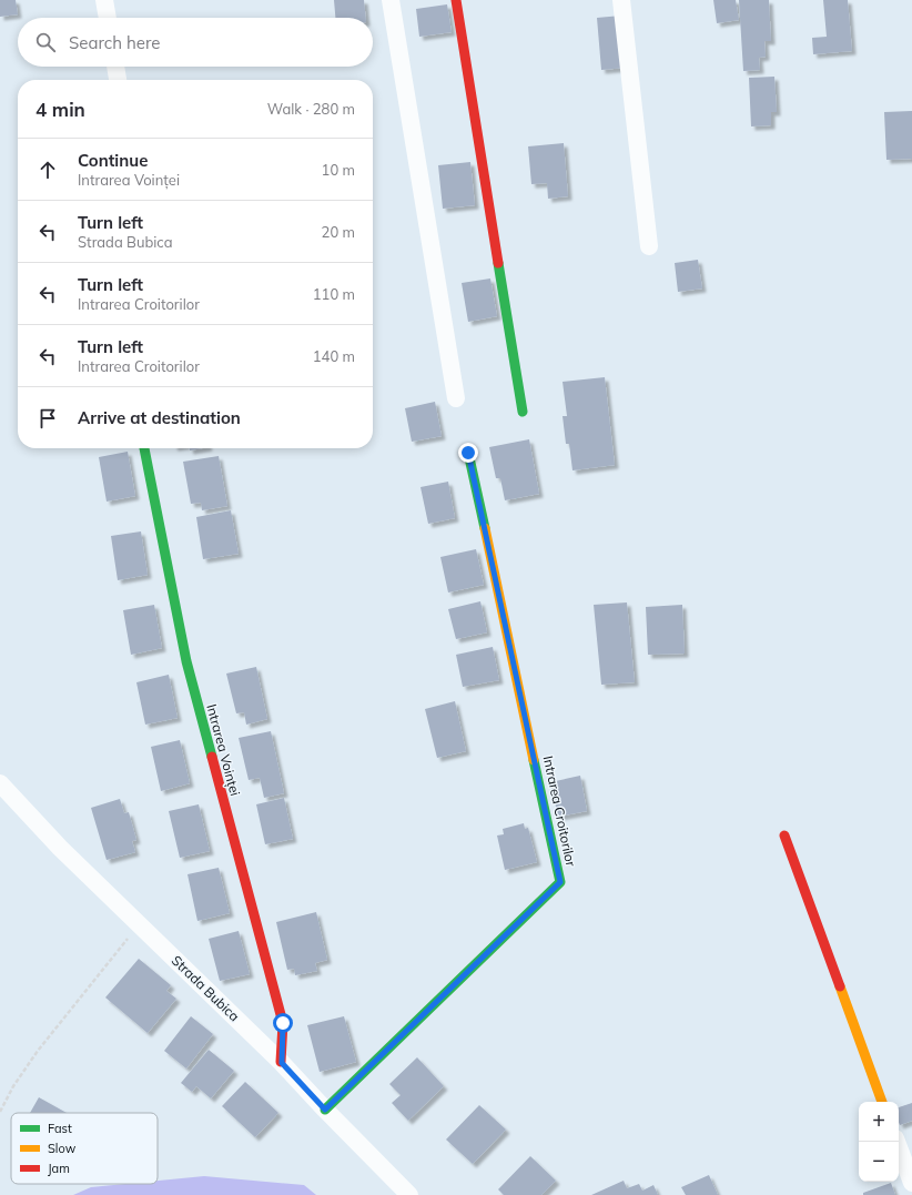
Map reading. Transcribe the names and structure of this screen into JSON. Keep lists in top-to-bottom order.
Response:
{
  "streets": {
    "street": ["Intrarea Voinței", "Intrarea Croitorilor", "Strada Bubica"]
  },
  "crossings": [
    ["Intrarea Voinței", "Strada Bubica"],
    ["Intrarea Croitorilor", "Strada Bubica"]
  ],
  "legend": ["Fast", "Slow", "Jam"],
  "page": {
    "search": "Search here",
    "heading": ["4 min", "Walk · 280 m"],
    "list": [
      ["Continue", "Intrarea Voinței", "10 m"],
      ["Turn left", "Strada Bubica", "20 m"],
      ["Turn left", "Intrarea Croitorilor", "110 m"],
      ["Turn left", "Intrarea Croitorilor", "140 m"],
      "Arrive at destination"
    ],
    "map_buttons": ["+", "−"]
  }
}
